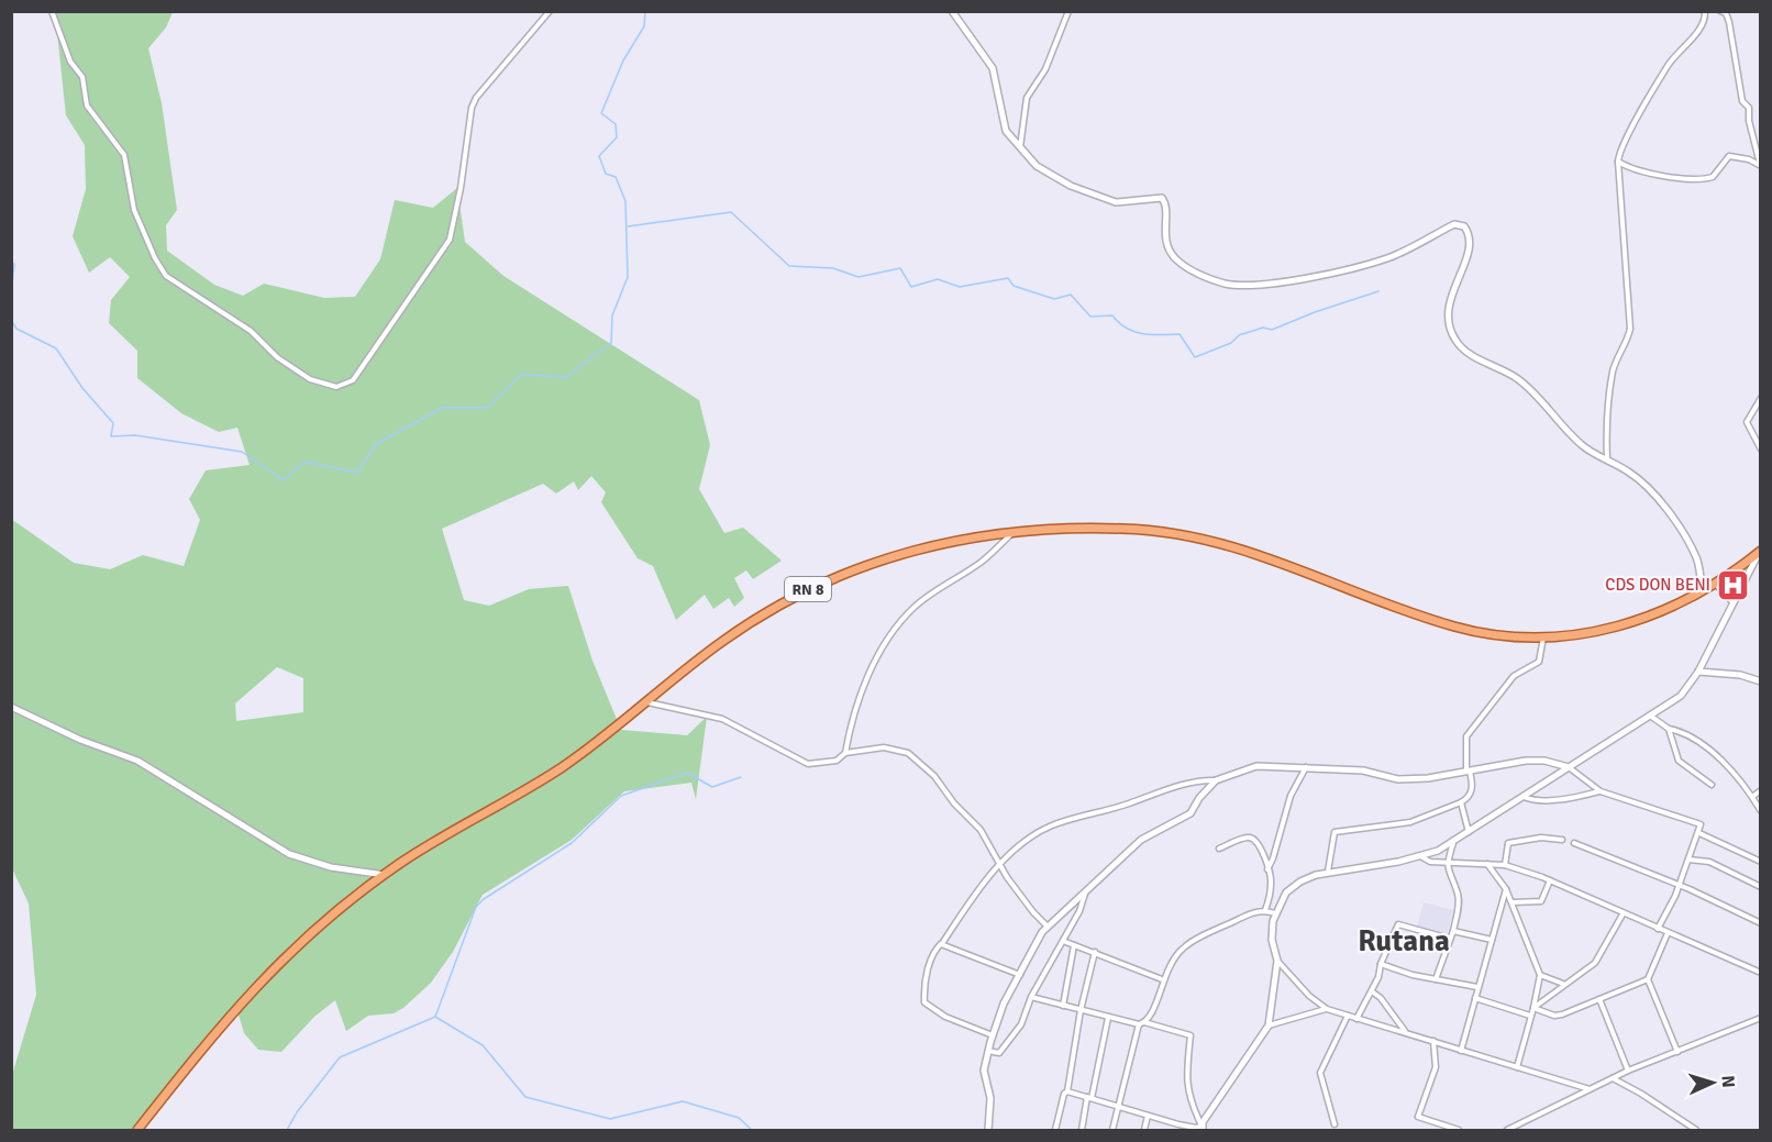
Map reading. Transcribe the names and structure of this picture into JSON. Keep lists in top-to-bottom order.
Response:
{
  "streets": {
    "main road": ["RN 8"]
  },
  "districts": ["Rutana"],
  "places": {
    "hospital": ["CDS DON BENI"]
  },
  "north": "right"
}
